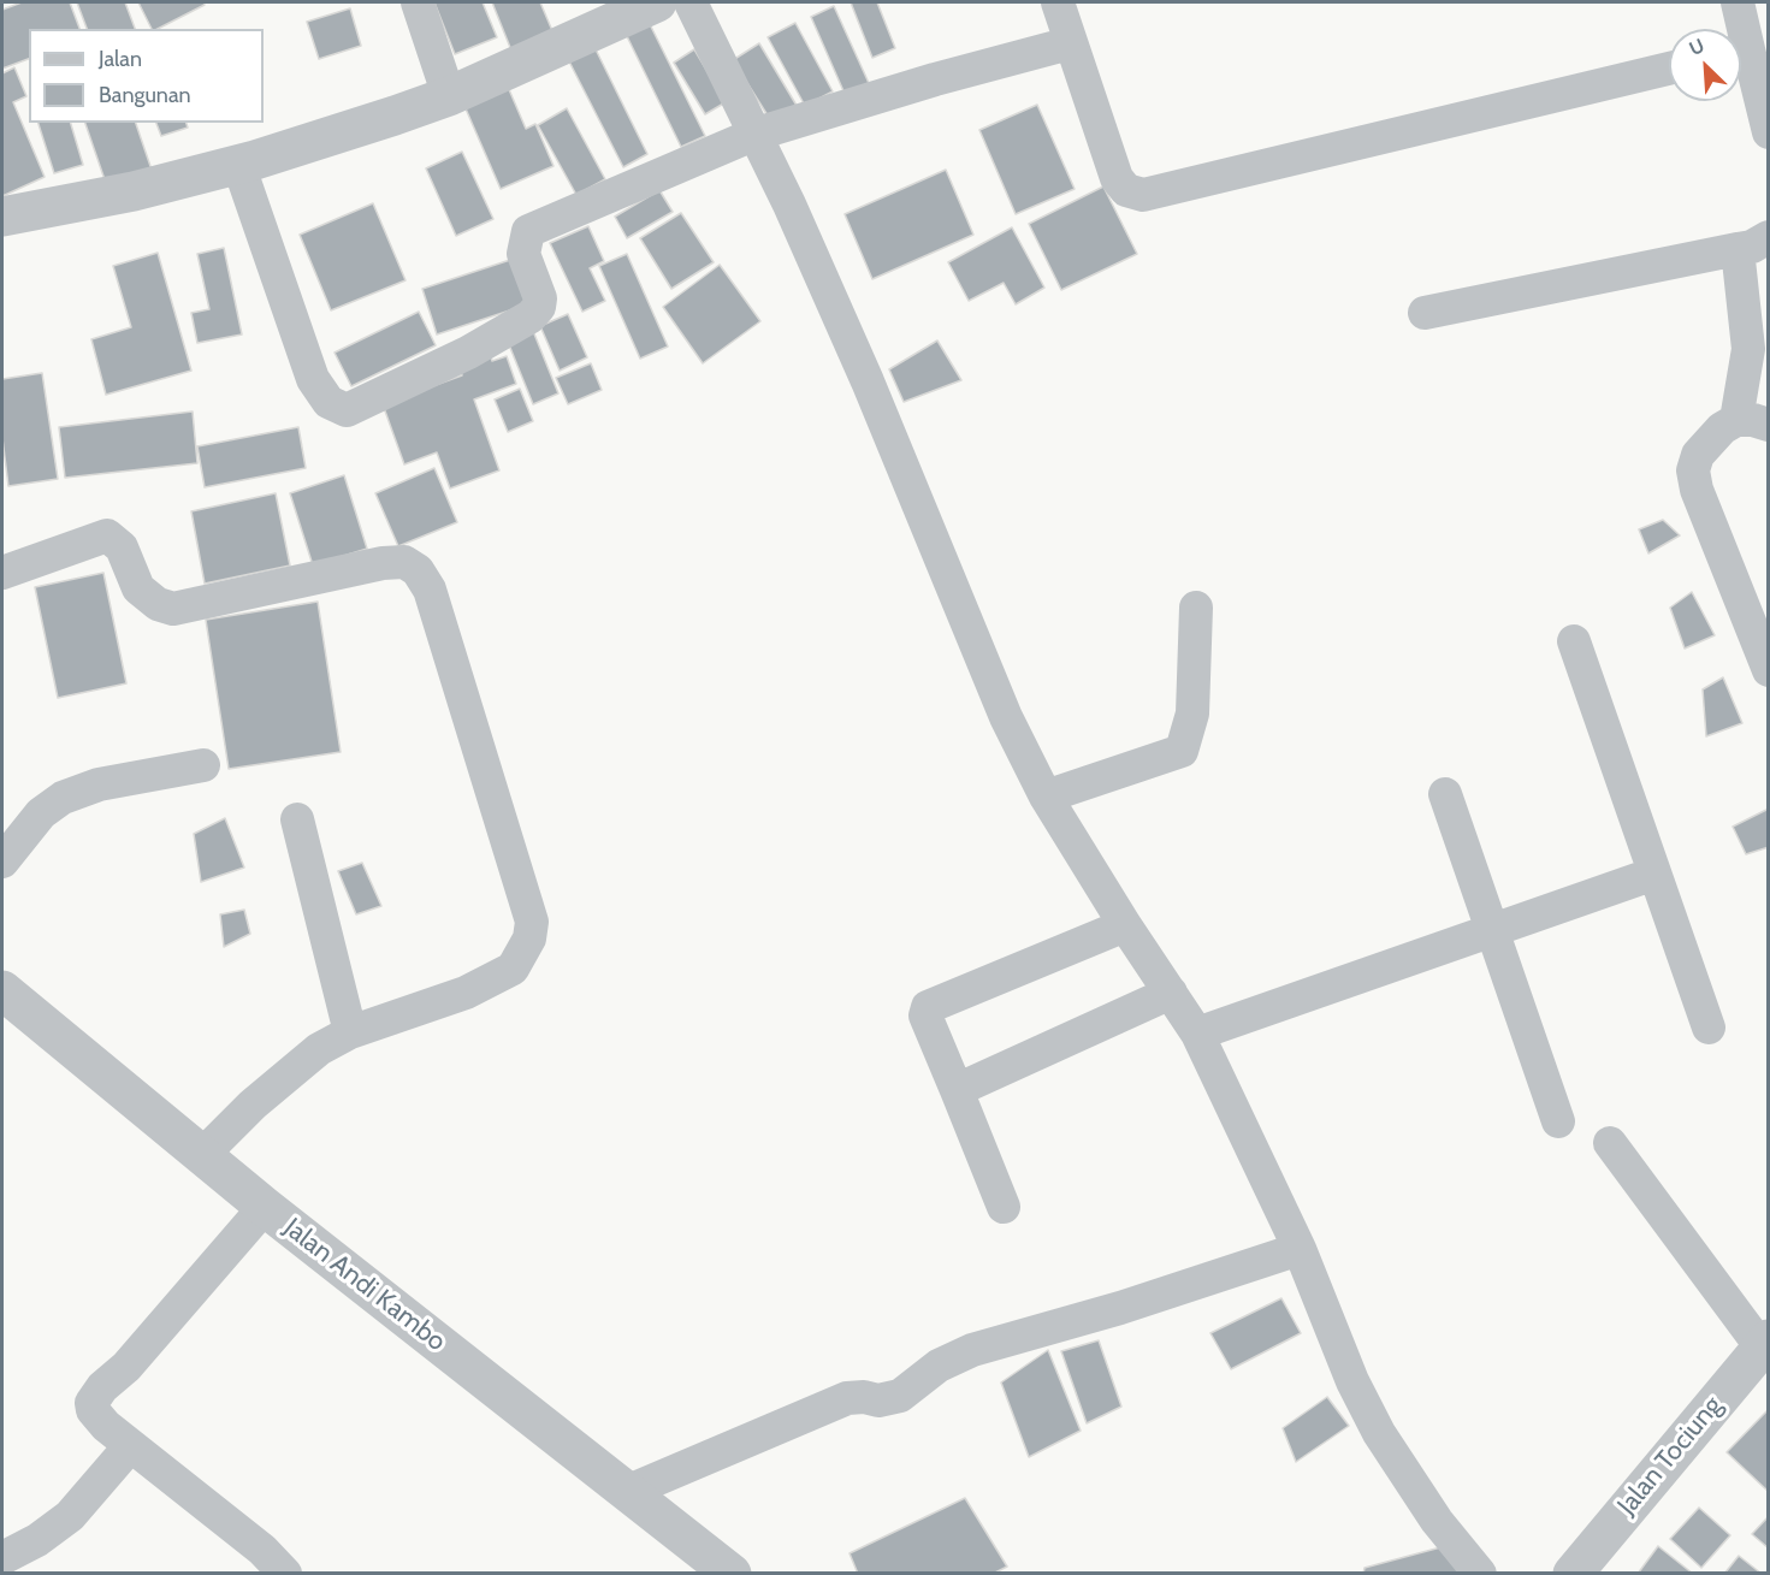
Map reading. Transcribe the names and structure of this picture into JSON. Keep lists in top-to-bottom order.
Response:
{
  "streets": {
    "street": ["Jalan Andi Kambo", "Jalan Tociung"]
  },
  "legend": ["Jalan", "Bangunan"],
  "north": "top left"
}
